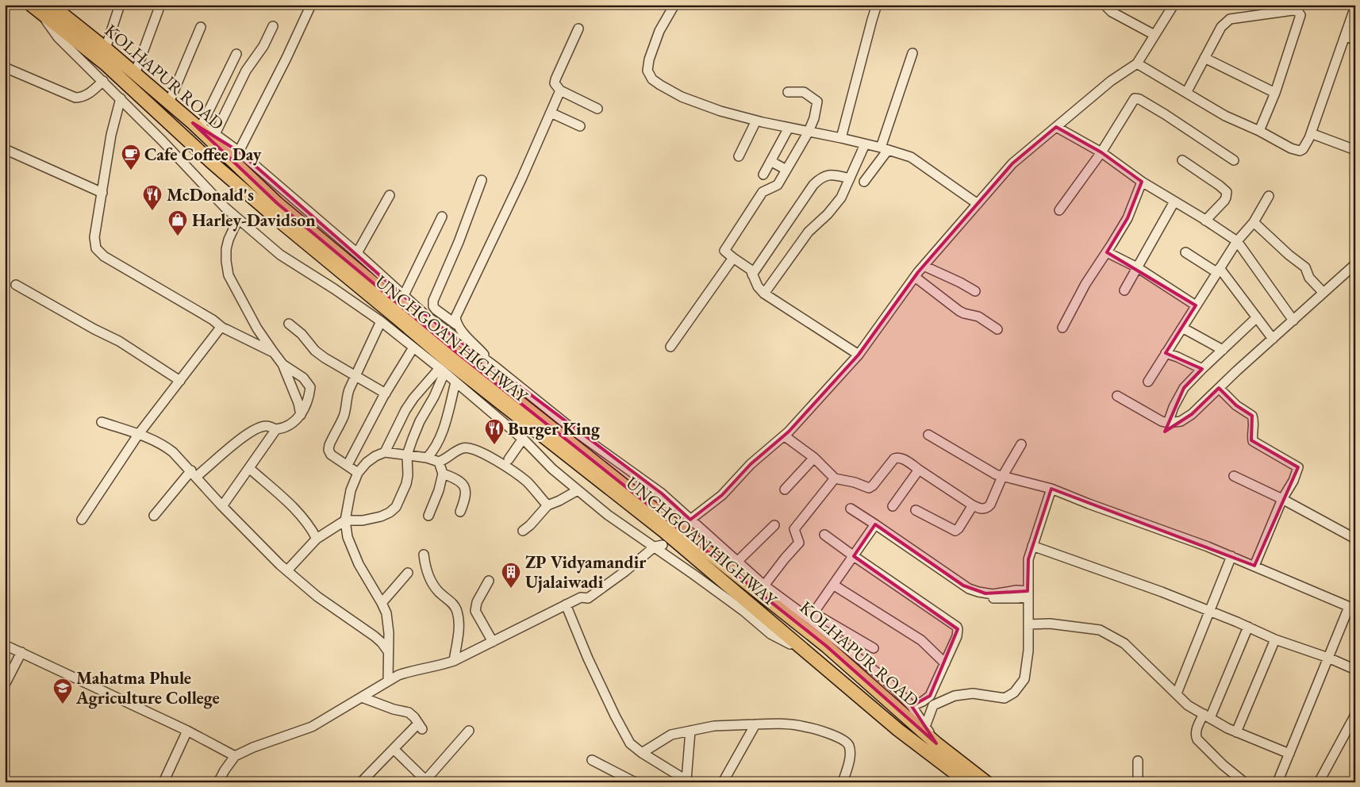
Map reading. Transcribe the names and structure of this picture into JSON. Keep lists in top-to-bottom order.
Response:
{
  "streets": {
    "highway": ["KOLHAPUR ROAD", "UNCHGOAN HIGHWAY"]
  },
  "crossings": [
    ["KOLHAPUR ROAD", "UNCHGOAN HIGHWAY"]
  ],
  "places": {
    "cafe": ["Cafe Coffee Day"],
    "restaurant": ["McDonald's", "Burger King"],
    "shop": ["Harley-Davidson"],
    "building": ["ZP Vidyamandir Ujalaiwadi"],
    "school or university": ["Mahatma Phule Agriculture College"]
  }
}
